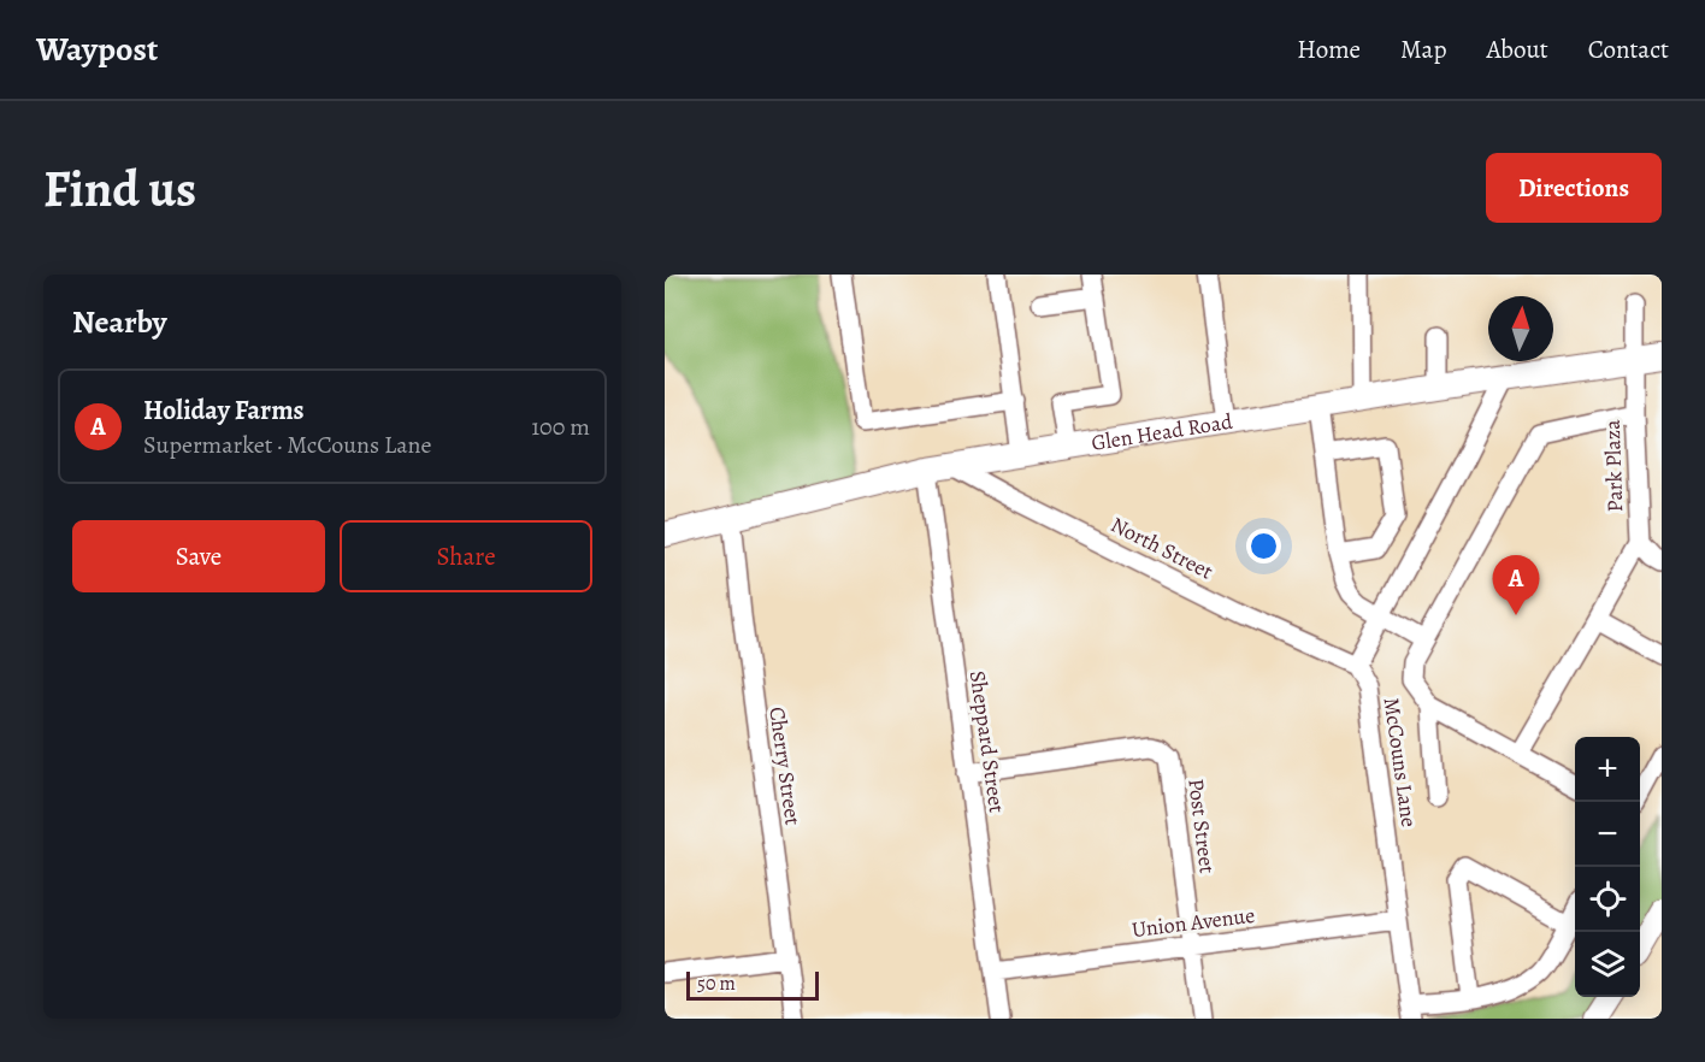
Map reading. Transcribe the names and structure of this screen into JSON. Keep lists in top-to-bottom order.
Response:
{
  "streets": {
    "main road": ["Glen Head Road"],
    "street": [
      "Park Plaza",
      "North Street",
      "Sheppard Street",
      "McCouns Lane",
      "Cherry Street",
      "Post Street",
      "Union Avenue"
    ]
  },
  "crossings": [
    ["Glen Head Road", "Park Plaza"],
    ["Glen Head Road", "North Street"],
    ["Glen Head Road", "Sheppard Street"],
    ["Glen Head Road", "Cherry Street"],
    ["North Street", "McCouns Lane"],
    ["Sheppard Street", "Post Street"],
    ["Sheppard Street", "Union Avenue"],
    ["McCouns Lane", "Union Avenue"],
    ["Post Street", "Union Avenue"]
  ],
  "scale_bar": "50 m",
  "north": "top",
  "page": {
    "header": "Waypost",
    "nav": [
      "Home",
      "Map",
      "About",
      "Contact"
    ],
    "buttons": [
      "Directions",
      ["Save", "Share"]
    ],
    "title": "Find us",
    "heading": "Nearby",
    "list": [
      {
        "mark": "A",
        "name": "Holiday Farms",
        "note": "Supermarket · McCouns Lane",
        "value": "100 m"
      }
    ],
    "pins": "A",
    "map_buttons": ["+", "−"],
    "scale": "50 m"
  }
}
